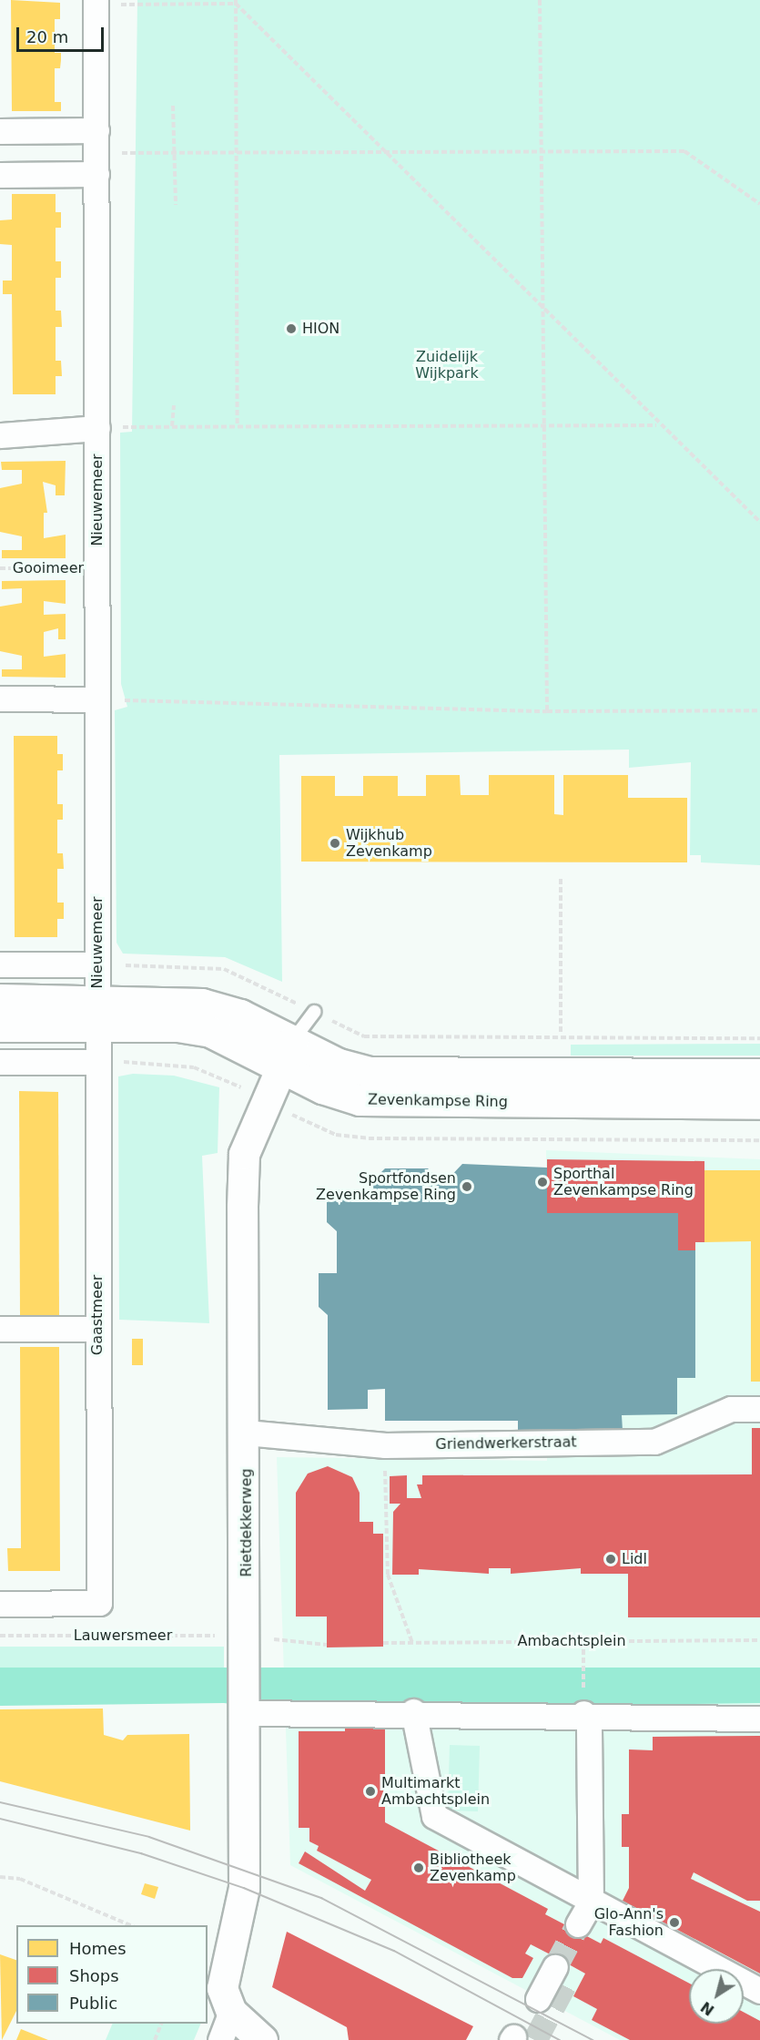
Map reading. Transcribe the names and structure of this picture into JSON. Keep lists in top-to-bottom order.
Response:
{
  "streets": {
    "main road": ["Zevenkampse Ring", "Rietdekkerweg"],
    "street": ["Nieuwemeer", "Gaastmeer", "Griendwerkerstraat"],
    "path": ["Gooimeer", "Lauwersmeer", "Ambachtsplein"]
  },
  "crossings": [
    ["Nieuwemeer", "Gooimeer"],
    ["Nieuwemeer", "Zevenkampse Ring"],
    ["Nieuwemeer", "Gaastmeer"],
    ["Zevenkampse Ring", "Gaastmeer"],
    ["Zevenkampse Ring", "Rietdekkerweg"],
    ["Griendwerkerstraat", "Rietdekkerweg"],
    ["Rietdekkerweg", "Lauwersmeer"]
  ],
  "parks": ["Zuidelijk Wijkpark"],
  "places": [
    "HION",
    "Wijkhub Zevenkamp",
    "Sporthal Zevenkampse Ring",
    "Sportfondsen Zevenkampse Ring",
    "Lidl",
    "Multimarkt Ambachtsplein",
    "Bibliotheek Zevenkamp",
    "Glo-Ann's Fashion"
  ],
  "legend": ["Homes", "Shops", "Public"],
  "scale_bar": "20 m",
  "north": "bottom left"
}
